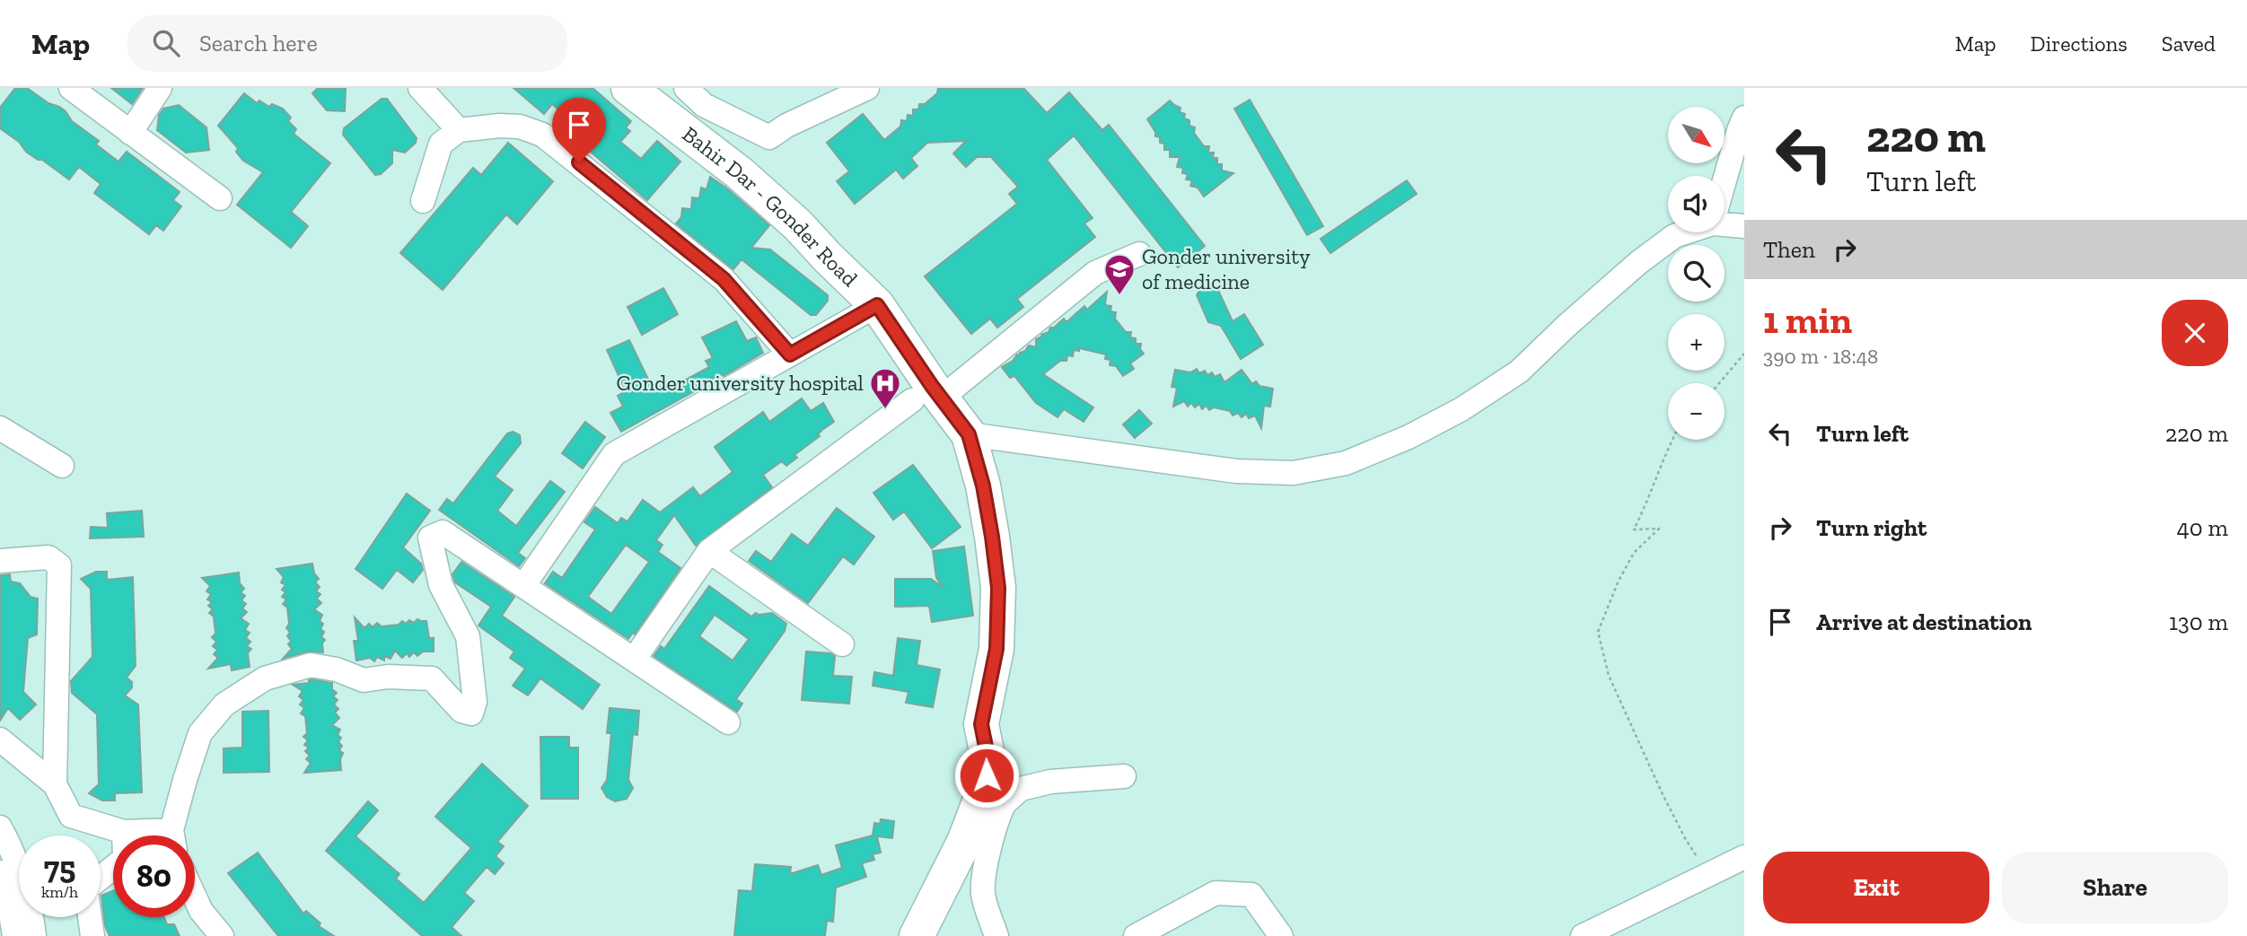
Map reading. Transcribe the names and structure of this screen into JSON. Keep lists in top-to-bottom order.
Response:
{
  "streets": {
    "highway": ["Bahir Dar - Gonder Road"]
  },
  "places": {
    "school or university": ["Gonder university of medicine"],
    "hospital": ["Gonder university hospital"]
  },
  "north": "bottom right",
  "page": {
    "header": "Map",
    "search": "Search here",
    "nav": ["Map", "Directions", "Saved"],
    "turn": ["220 m", "Turn left"],
    "map_buttons": ["+", "−"],
    "then": "Then",
    "heading": ["1 min", "390 m · 18:48"],
    "list": [
      {
        "name": "Turn left",
        "value": "220 m"
      },
      {
        "name": "Turn right",
        "value": "40 m"
      },
      {
        "name": "Arrive at destination",
        "value": "130 m"
      }
    ],
    "speed": "75 km/h",
    "limit": "80",
    "buttons": ["Exit", "Share"]
  }
}
